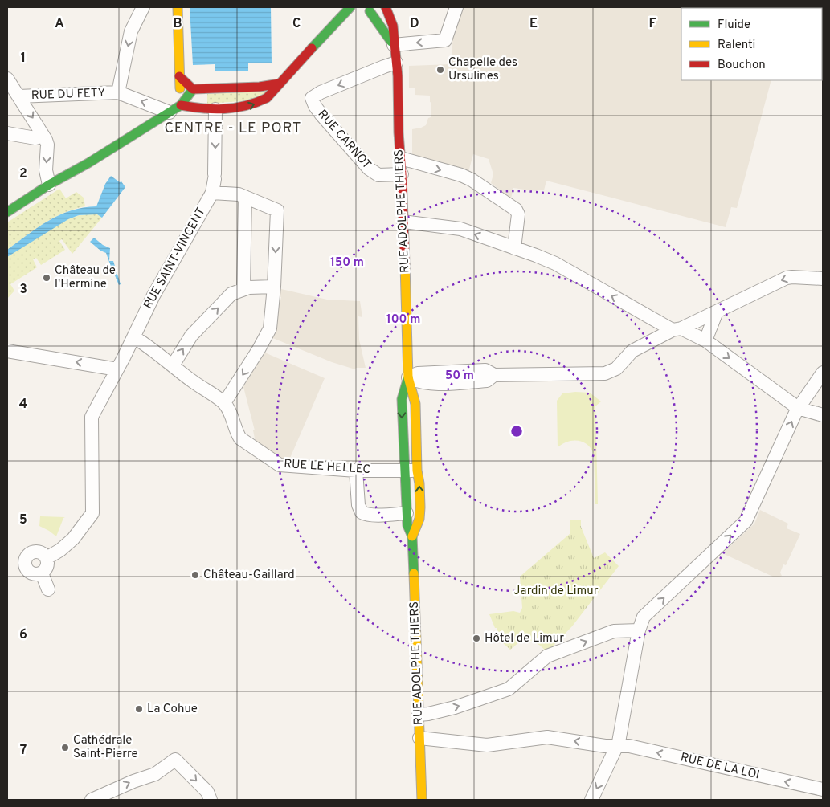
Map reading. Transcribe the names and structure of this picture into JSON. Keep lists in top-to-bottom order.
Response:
{
  "streets": {
    "main road": ["RUE ADOLPHE THIERS"],
    "street": [
      "RUE DU FETY",
      "RUE CARNOT",
      "RUE SAINT-VINCENT",
      "RUE LE HELLEC",
      "RUE DE LA LOI"
    ]
  },
  "crossings": [
    ["RUE CARNOT", "RUE ADOLPHE THIERS"],
    ["RUE ADOLPHE THIERS", "RUE LE HELLEC"],
    ["RUE ADOLPHE THIERS", "RUE DE LA LOI"]
  ],
  "one_way": ["RUE DE LA LOI"],
  "districts": ["CENTRE - LE PORT"],
  "parks": ["Jardin de Limur"],
  "places": [
    "Chapelle des Ursulines",
    "Château de l'Hermine",
    "Château-Gaillard",
    "Hôtel de Limur",
    "La Cohue",
    "Cathédrale Saint-Pierre"
  ],
  "legend": ["Fluide", "Ralenti", "Bouchon"],
  "grid": {
    "columns": [
      "A",
      "B",
      "C",
      "D",
      "E",
      "F"
    ],
    "rows": [
      "1",
      "2",
      "3",
      "4",
      "5",
      "6",
      "7"
    ]
  },
  "rings": ["150 m", "100 m", "50 m"]
}
